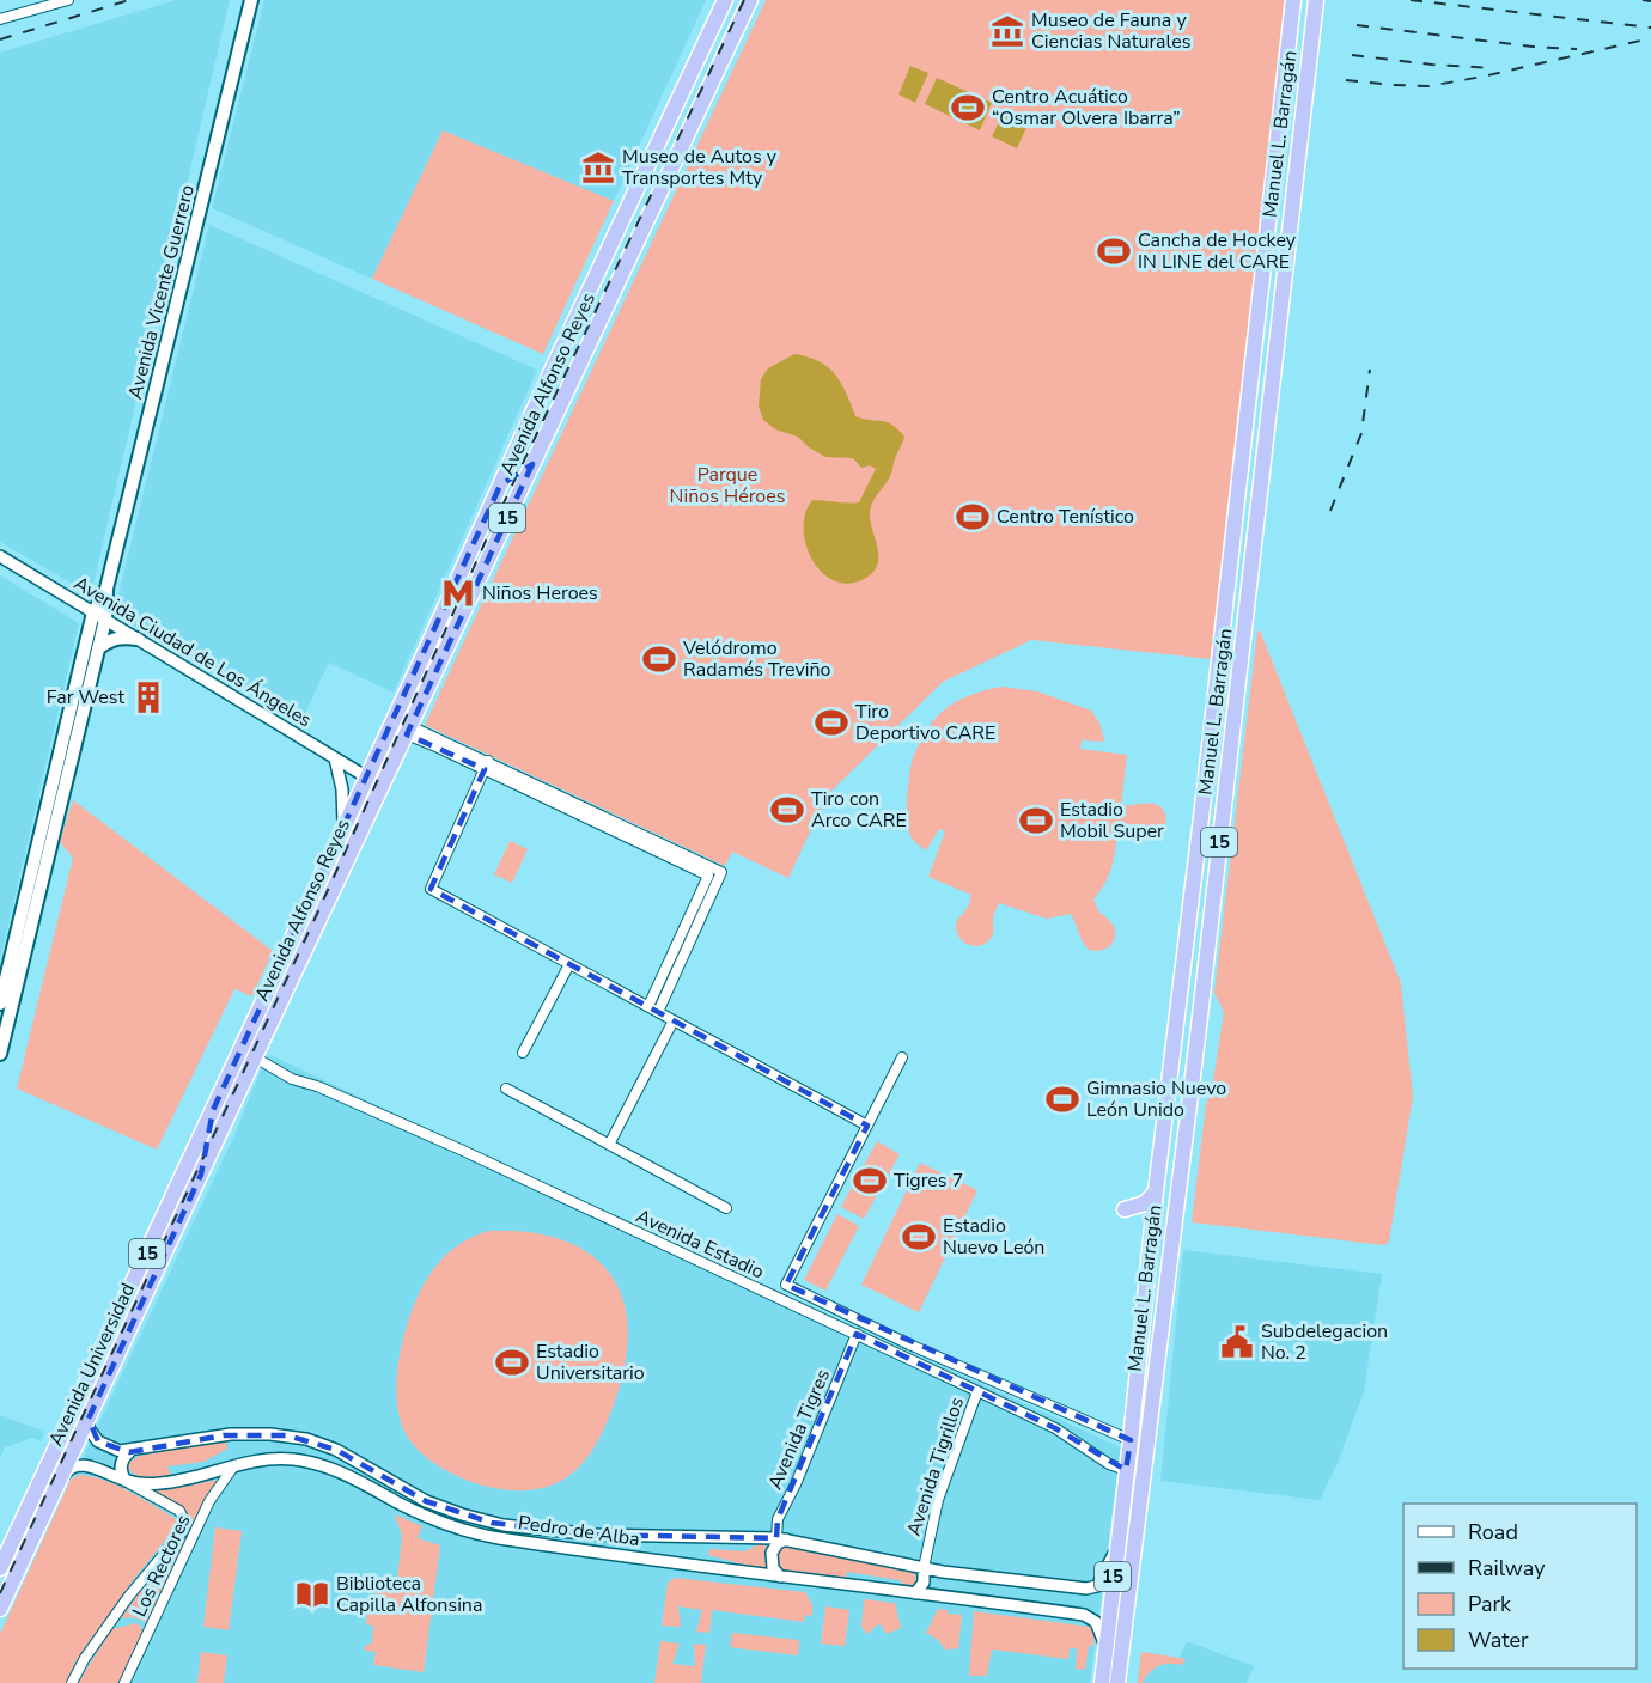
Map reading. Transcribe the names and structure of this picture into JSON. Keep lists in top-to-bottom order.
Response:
{
  "streets": {
    "highway": [
      "Manuel L. Barragán",
      "Avenida Alfonso Reyes",
      "15",
      "Avenida Universidad"
    ],
    "main road": ["Avenida Vicente Guerrero"],
    "street": [
      "Avenida Ciudad de Los Ángeles",
      "Avenida Estadio",
      "Avenida Tigres",
      "Avenida Tigrillos",
      "Pedro de Alba",
      "Los Rectores"
    ]
  },
  "crossings": [
    ["Manuel L. Barragán", "Avenida Estadio"],
    ["Manuel L. Barragán", "Pedro de Alba"],
    ["Avenida Vicente Guerrero", "Avenida Ciudad de Los Ángeles"],
    ["Avenida Alfonso Reyes", "Avenida Ciudad de Los Ángeles"],
    ["Avenida Alfonso Reyes", "Avenida Estadio"],
    ["Avenida Alfonso Reyes", "Avenida Universidad"],
    ["Avenida Estadio", "Avenida Universidad"],
    ["Avenida Estadio", "Avenida Tigres"],
    ["Avenida Estadio", "Avenida Tigrillos"],
    ["Avenida Universidad", "Pedro de Alba"],
    ["Avenida Tigres", "Pedro de Alba"],
    ["Avenida Tigrillos", "Pedro de Alba"],
    ["Pedro de Alba", "Los Rectores"]
  ],
  "parks": ["Parque Niños Héroes"],
  "places": {
    "museum": ["Museo de Fauna y Ciencias Naturales", "Museo de Autos y Transportes Mty"],
    "sports": [
      "Centro Acuático “Osmar Olvera Ibarra”",
      "Cancha de Hockey IN LINE del CARE",
      "Centro Tenístico",
      "Velódromo Radamés Treviño",
      "Tiro Deportivo CARE",
      "Tiro con Arco CARE",
      "Estadio Mobil Super",
      "Gimnasio Nuevo León Unido",
      "Tigres 7",
      "Estadio Nuevo León",
      "Estadio Universitario"
    ],
    "metro station": ["Niños Heroes"],
    "building": ["Far West"],
    "public building": ["Subdelegacion No. 2"],
    "library": ["Biblioteca Capilla Alfonsina"]
  },
  "legend": [
    "Road",
    "Railway",
    "Park",
    "Water"
  ]
}
